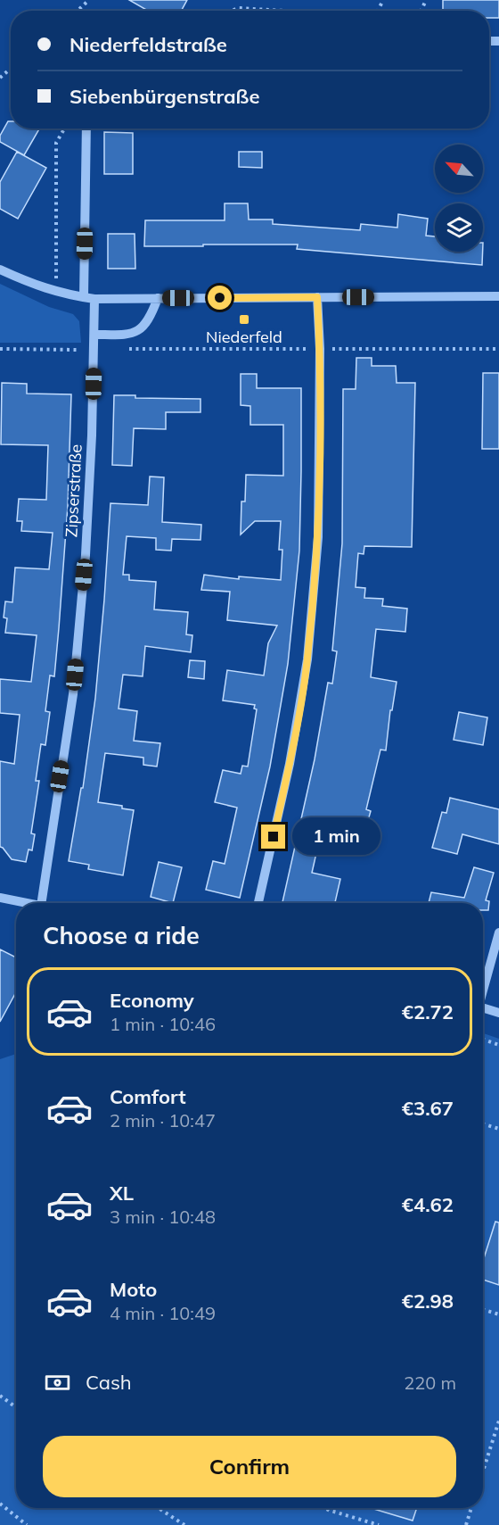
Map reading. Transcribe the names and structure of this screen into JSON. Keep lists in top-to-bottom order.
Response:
{
  "streets": {
    "street": ["Zipserstraße"]
  },
  "places": {
    "transit": ["Niederfeld"]
  },
  "north": "top left",
  "page": {
    "banner": ["Niederfeldstraße", "Siebenbürgenstraße"],
    "bubble": "1 min",
    "heading": "Choose a ride",
    "list": [
      {
        "name": "Economy",
        "note": "1 min · 10:46",
        "value": "€2.72"
      },
      {
        "name": "Comfort",
        "note": "2 min · 10:47",
        "value": "€3.67"
      },
      {
        "name": "XL",
        "note": "3 min · 10:48",
        "value": "€4.62"
      },
      {
        "name": "Moto",
        "note": "4 min · 10:49",
        "value": "€2.98"
      }
    ],
    "pay": ["Cash", "220 m"],
    "buttons": "Confirm"
  }
}
